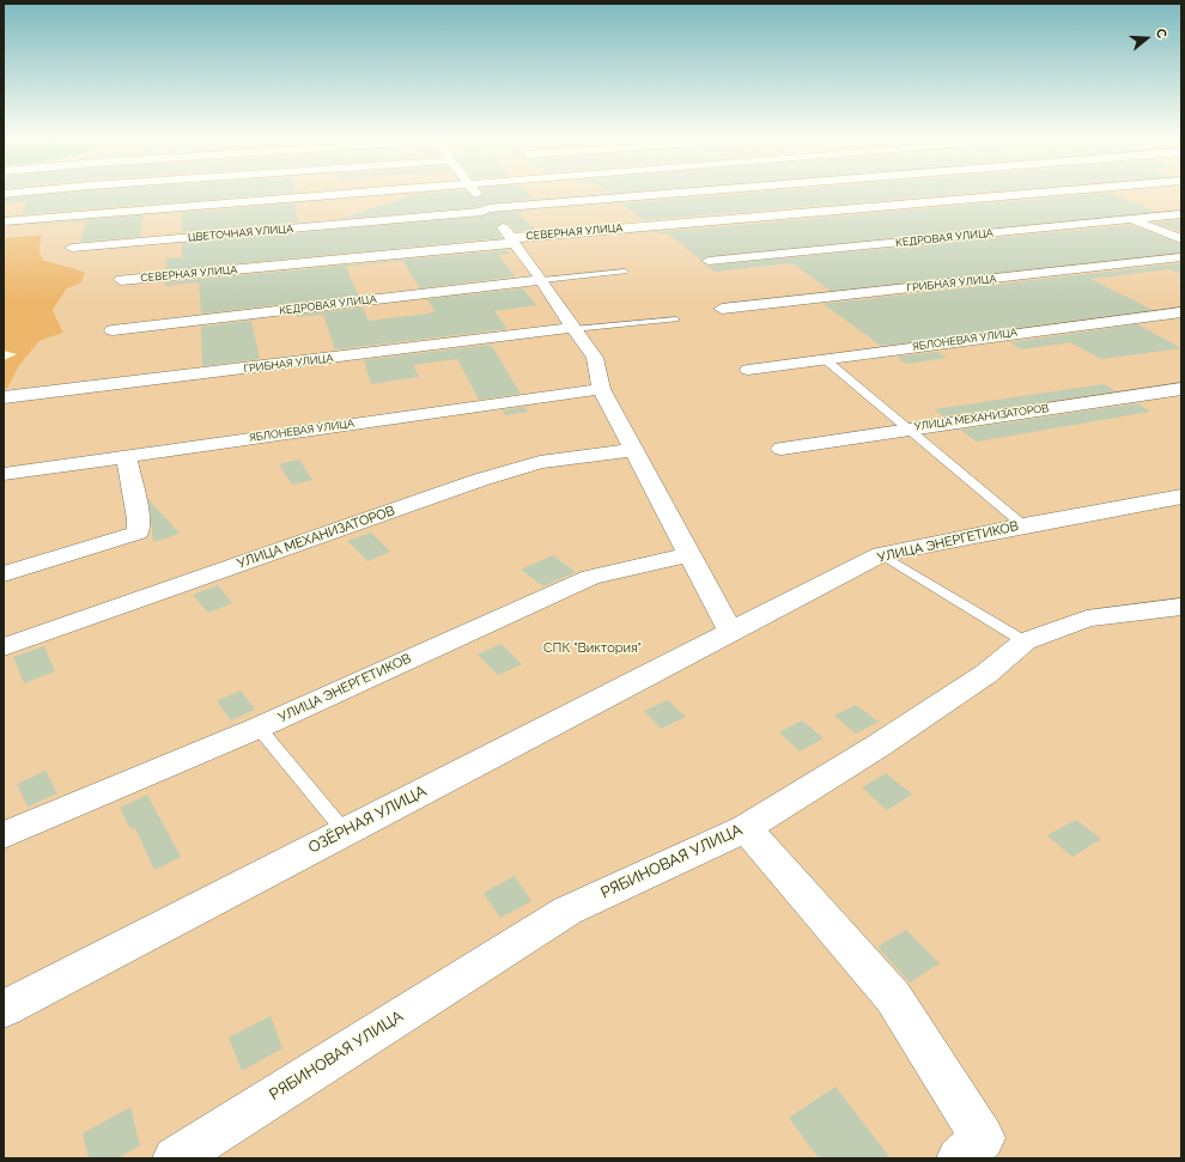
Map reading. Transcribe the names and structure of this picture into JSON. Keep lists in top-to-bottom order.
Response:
{
  "streets": {
    "street": [
      "СЕВЕРНАЯ УЛИЦА",
      "ЦВЕТОЧНАЯ УЛИЦА",
      "КЕДРОВАЯ УЛИЦА",
      "ГРИБНАЯ УЛИЦА",
      "ЯБЛОНЕВАЯ УЛИЦА",
      "УЛИЦА МЕХАНИЗАТОРОВ",
      "УЛИЦА ЭНЕРГЕТИКОВ",
      "ОЗЁРНАЯ УЛИЦА",
      "РЯБИНОВАЯ УЛИЦА"
    ]
  },
  "crossings": [
    ["УЛИЦА ЭНЕРГЕТИКОВ", "ОЗЁРНАЯ УЛИЦА"]
  ],
  "parks": ["СПК \"Виктория\""],
  "north": "right"
}
